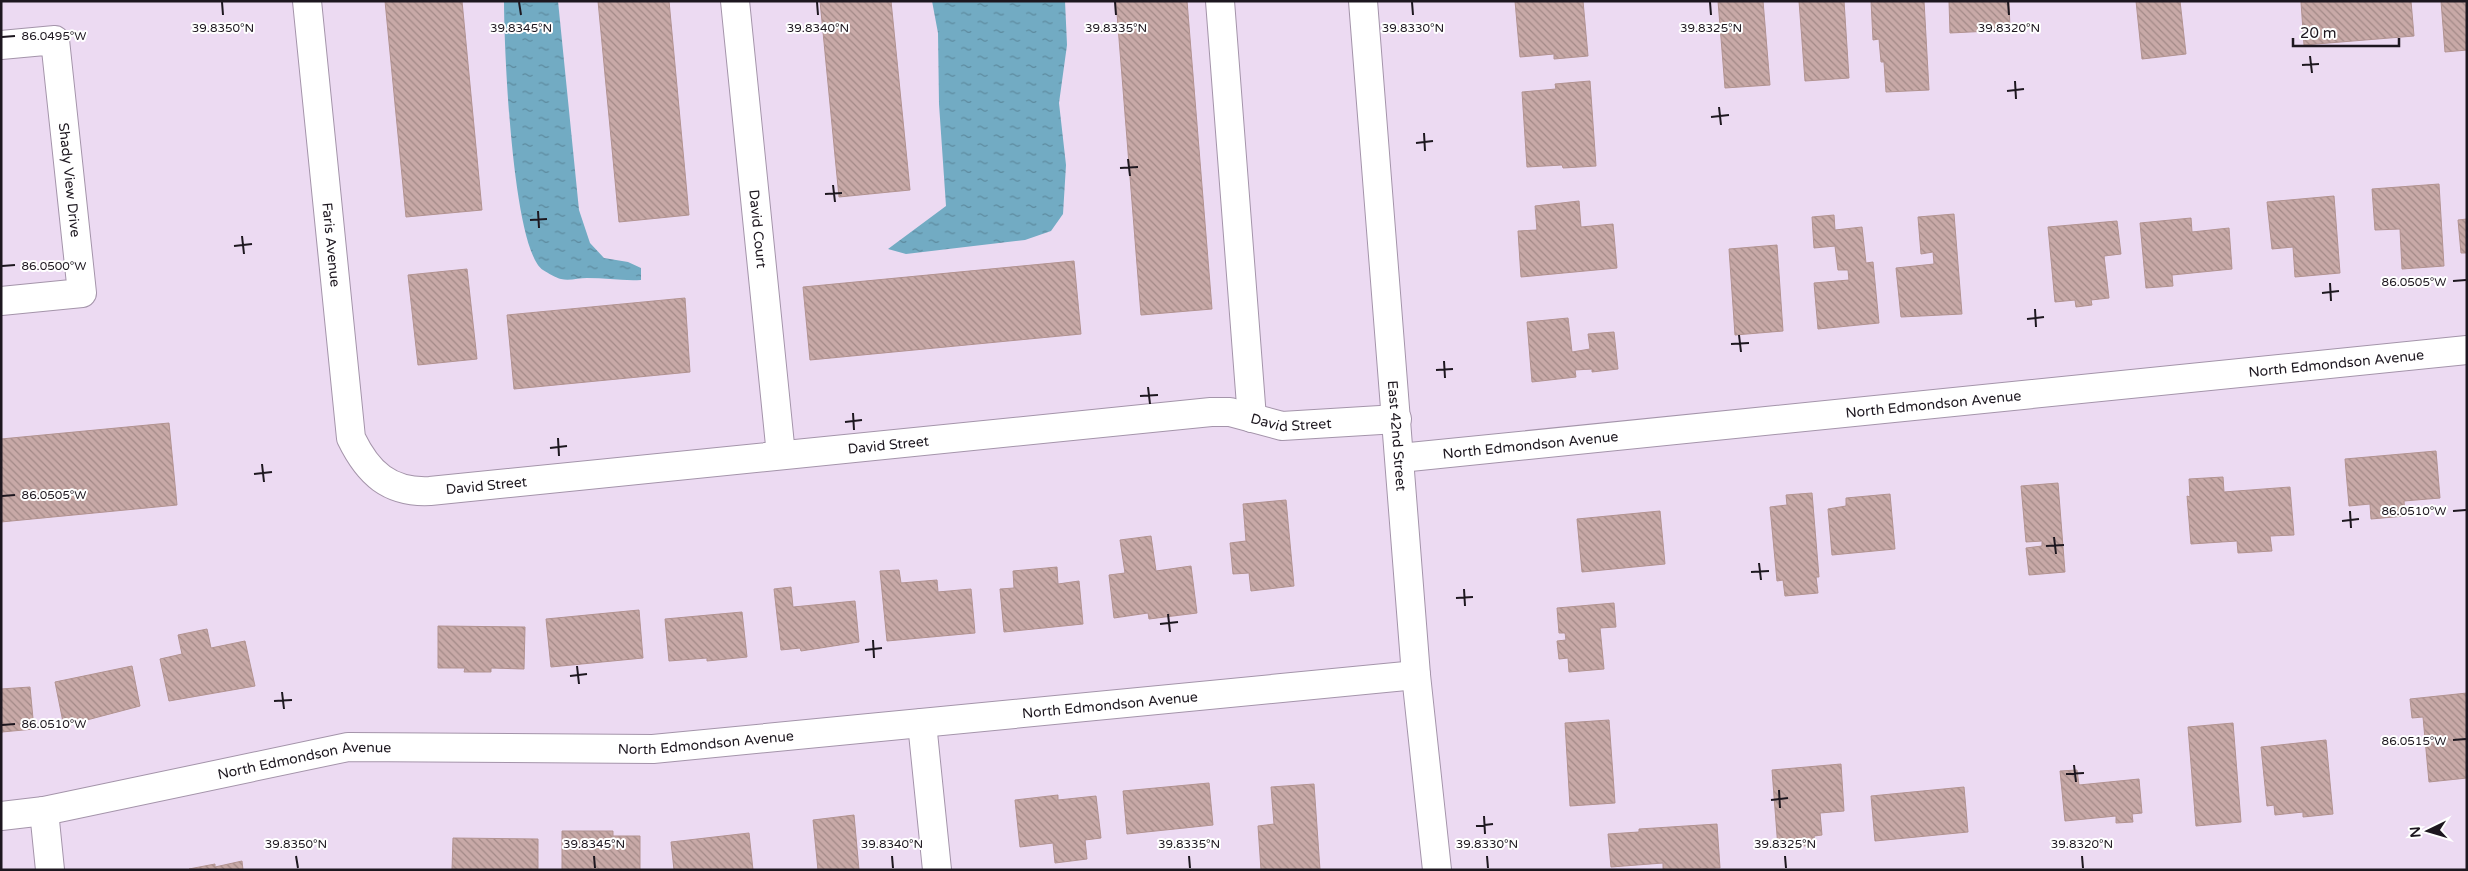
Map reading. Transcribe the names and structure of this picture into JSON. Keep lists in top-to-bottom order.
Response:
{
  "streets": {
    "street": [
      "Shady View Drive",
      "David Court",
      "Faris Avenue",
      "North Edmondson Avenue",
      "David Street",
      "East 42nd Street"
    ]
  },
  "crossings": [
    ["David Court", "David Street"],
    ["Faris Avenue", "David Street"],
    ["North Edmondson Avenue", "East 42nd Street"],
    ["David Street", "East 42nd Street"]
  ],
  "scale_bar": "20 m",
  "north": "left",
  "coordinates": [
    "39.8350°N",
    "39.8345°N",
    "39.8340°N",
    "39.8335°N",
    "39.8330°N",
    "39.8325°N",
    "39.8320°N",
    "86.0495°W",
    "86.0500°W",
    "86.0505°W",
    "86.0510°W",
    "86.0515°W"
  ]
}
